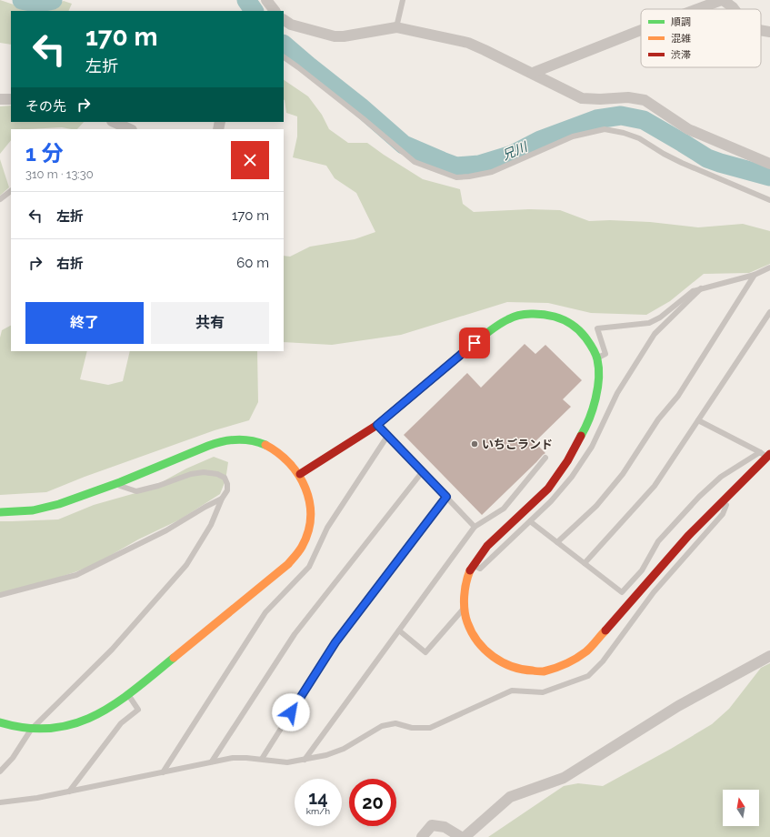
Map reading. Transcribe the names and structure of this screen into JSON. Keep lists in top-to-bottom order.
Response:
{
  "water": ["兄川"],
  "places": ["いちごランド"],
  "legend": ["順調", "混雑", "渋滞"],
  "north": "top",
  "page": {
    "turn": ["170 m", "左折"],
    "then": "その先",
    "heading": ["1 分", "310 m · 13:30"],
    "list": [
      {
        "name": "左折",
        "value": "170 m"
      },
      {
        "name": "右折",
        "value": "60 m"
      }
    ],
    "buttons": ["終了", "共有"],
    "speed": "14 km/h",
    "limit": "20"
  }
}
